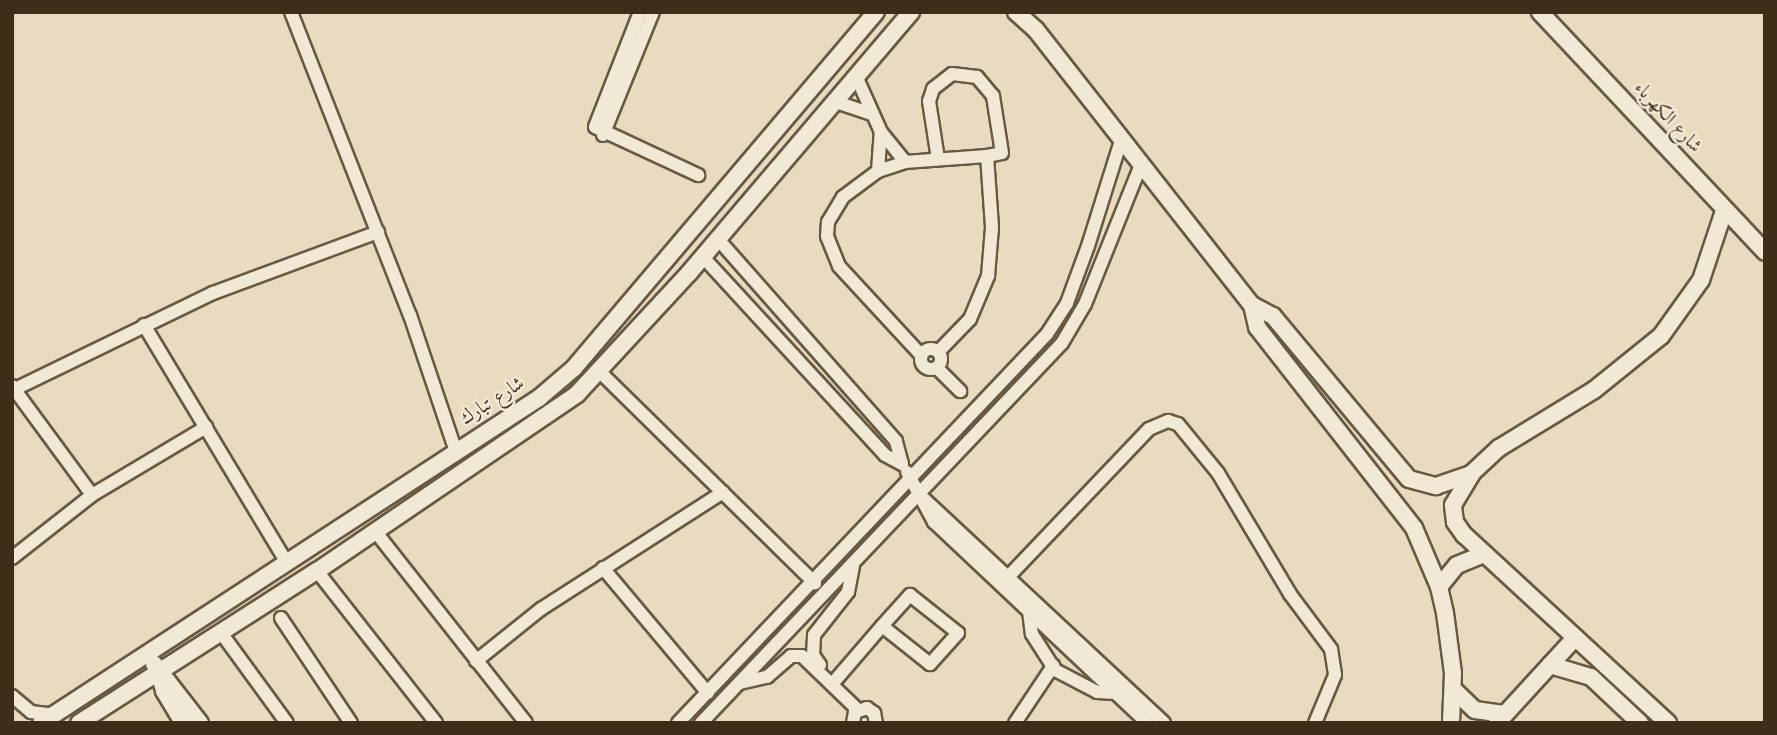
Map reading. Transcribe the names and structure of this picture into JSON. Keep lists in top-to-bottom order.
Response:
{
  "streets": {
    "street": ["شارع الكهرباء", "شارع تبارك"]
  }
}
